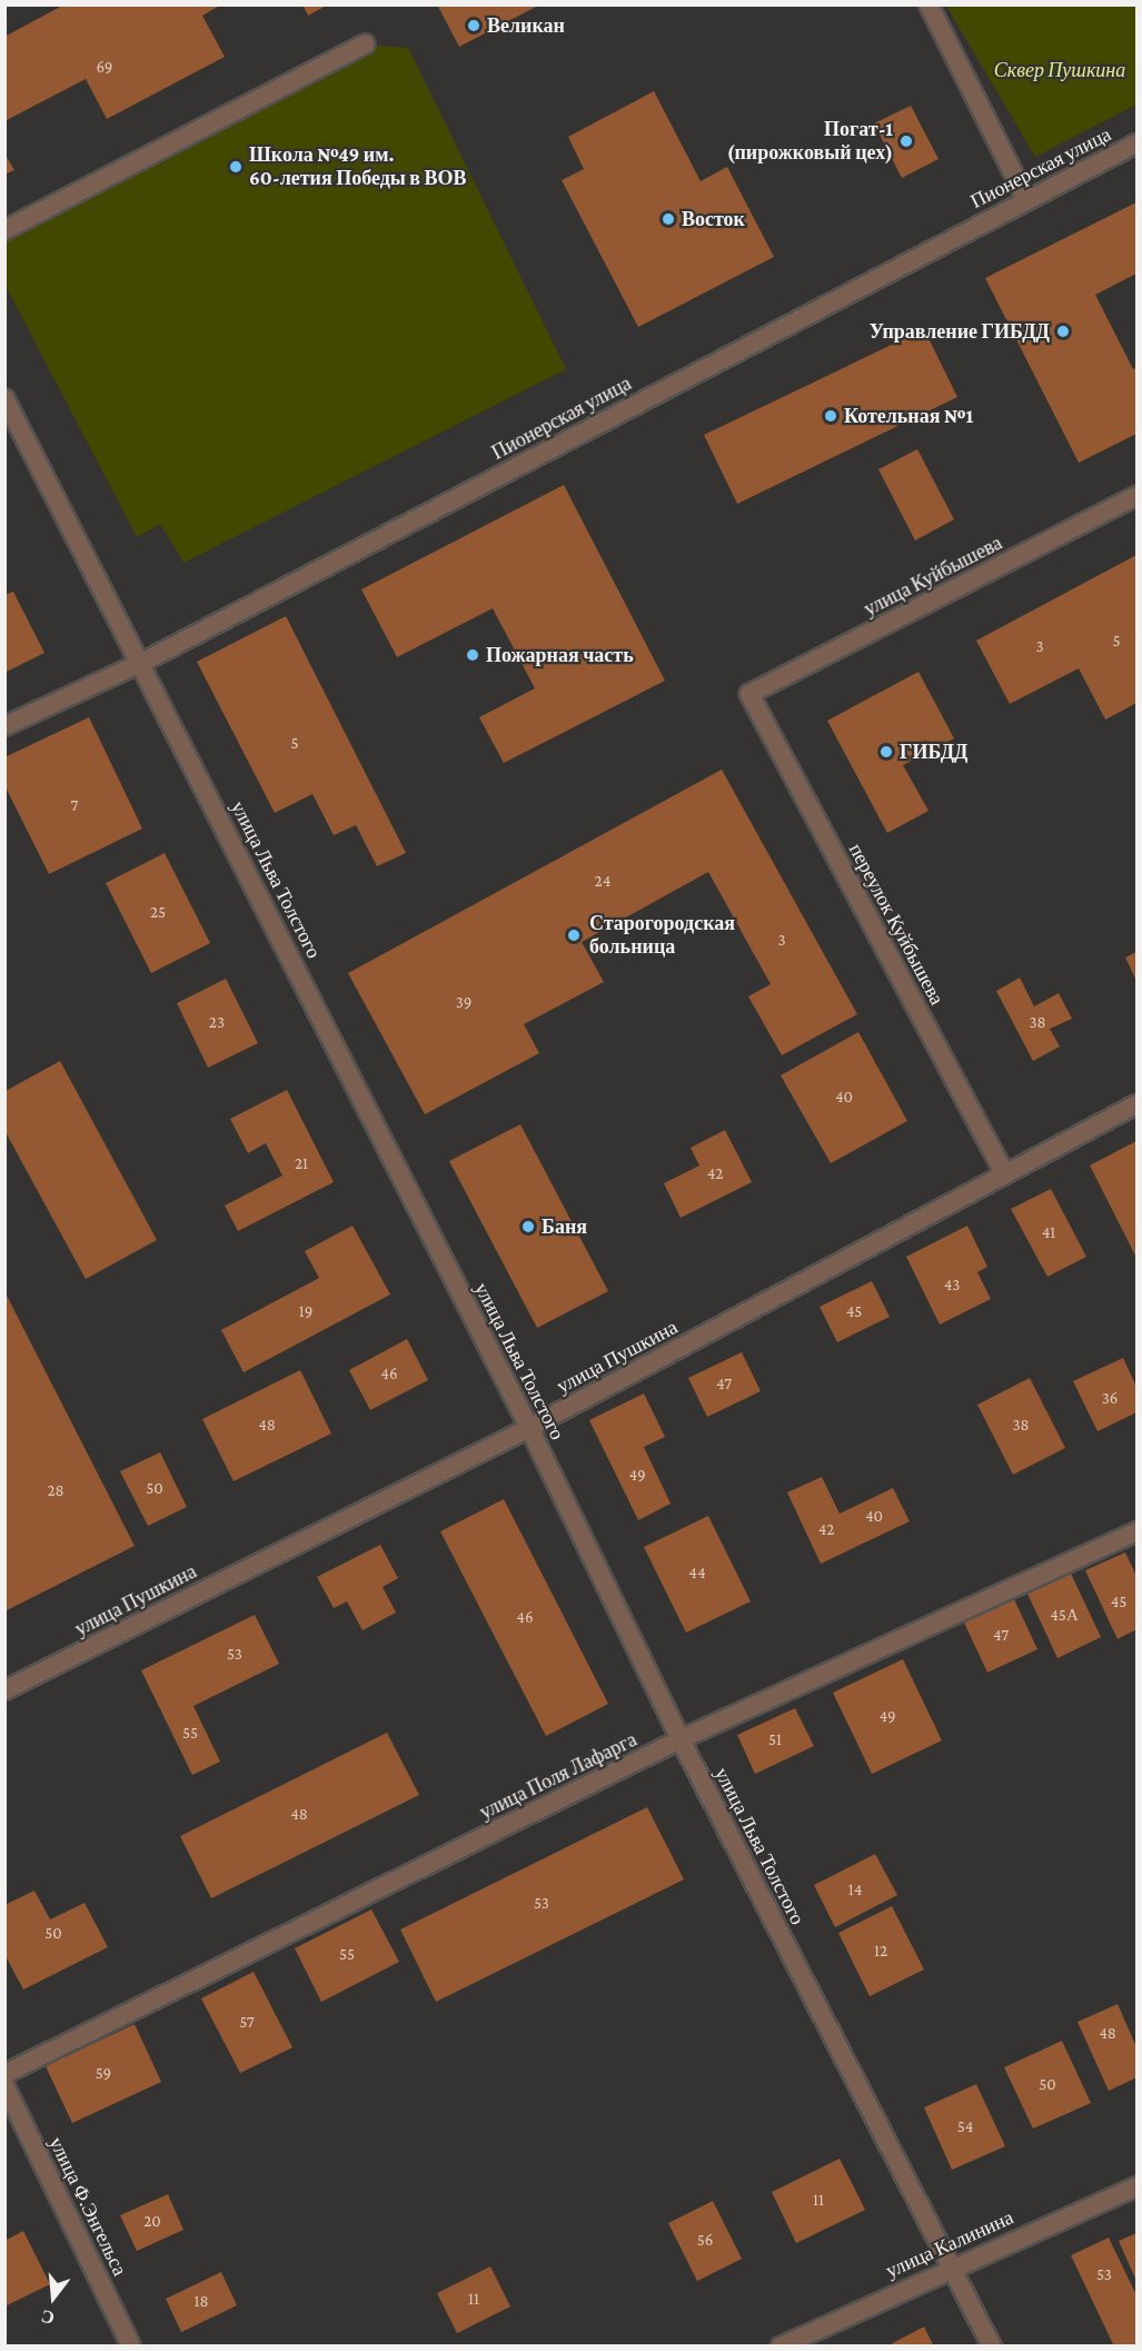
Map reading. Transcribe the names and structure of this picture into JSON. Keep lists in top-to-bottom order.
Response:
{
  "streets": {
    "street": [
      "Пионерская улица",
      "улица Куйбышева",
      "улица Льва Толстого",
      "переулок Куйбышева",
      "улица Пушкина",
      "улица Поля Лафарга",
      "улица Ф.Энгельса",
      "улица Калинина"
    ]
  },
  "crossings": [
    ["Пионерская улица", "улица Льва Толстого"],
    ["улица Куйбышева", "переулок Куйбышева"],
    ["улица Льва Толстого", "улица Пушкина"],
    ["улица Льва Толстого", "улица Поля Лафарга"],
    ["улица Льва Толстого", "улица Калинина"],
    ["переулок Куйбышева", "улица Пушкина"]
  ],
  "parks": ["Сквер Пушкина"],
  "places": [
    "Великан",
    "Погат-1 (пирожковый цех)",
    "Школа №49 им. 60-летия Победы в ВОВ",
    "Восток",
    "Управление ГИБДД",
    "Котельная №1",
    "Пожарная часть",
    "ГИБДД",
    "Старогородская больница",
    "Баня"
  ],
  "house_numbers": [
    "69",
    "5",
    "3",
    "5",
    "7",
    "24",
    "25",
    "3",
    "39",
    "23",
    "38",
    "40",
    "21",
    "42",
    "41",
    "43",
    "19",
    "45",
    "46",
    "47",
    "36",
    "48",
    "38",
    "49",
    "50",
    "28",
    "40",
    "42",
    "44",
    "45",
    "45А",
    "46",
    "47",
    "53",
    "49",
    "55",
    "51",
    "48",
    "14",
    "53",
    "50",
    "12",
    "55",
    "57",
    "48",
    "59",
    "50",
    "54",
    "11",
    "20",
    "56",
    "53",
    "11",
    "18"
  ],
  "north": "bottom"
}
